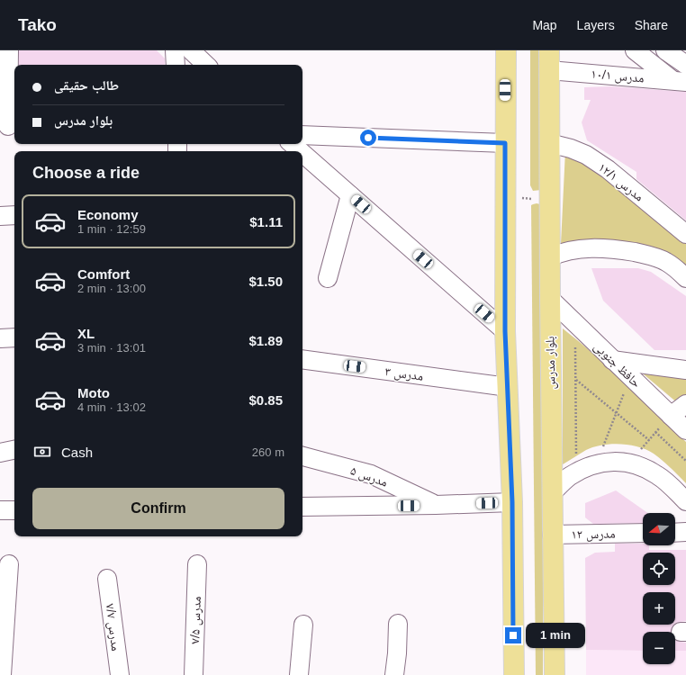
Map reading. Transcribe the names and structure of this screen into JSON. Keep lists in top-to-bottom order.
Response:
{
  "streets": {
    "main road": ["بلوار مدرس"],
    "street": [
      "مدرس ۱۰/۱",
      "مدرس ۱۲/۱",
      "حافظ جنوبی",
      "مدرس ۳",
      "مدرس ۵",
      "مدرس ۱۲",
      "مدرس ۷/۵",
      "مدرس ۷/۷"
    ]
  },
  "crossings": [
    ["مدرس ۱۰/۱", "بلوار مدرس"],
    ["مدرس ۱۲/۱", "بلوار مدرس"],
    ["بلوار مدرس", "حافظ جنوبی"],
    ["بلوار مدرس", "مدرس ۱۲"]
  ],
  "north": "left",
  "page": {
    "header": "Tako",
    "nav": ["Map", "Layers", "Share"],
    "banner": ["طالب حقیقی", "بلوار مدرس"],
    "heading": "Choose a ride",
    "list": [
      {
        "name": "Economy",
        "note": "1 min · 12:59",
        "value": "$1.11"
      },
      {
        "name": "Comfort",
        "note": "2 min · 13:00",
        "value": "$1.50"
      },
      {
        "name": "XL",
        "note": "3 min · 13:01",
        "value": "$1.89"
      },
      {
        "name": "Moto",
        "note": "4 min · 13:02",
        "value": "$0.85"
      }
    ],
    "pay": ["Cash", "260 m"],
    "buttons": "Confirm",
    "map_buttons": ["+", "−"],
    "bubble": "1 min"
  }
}
